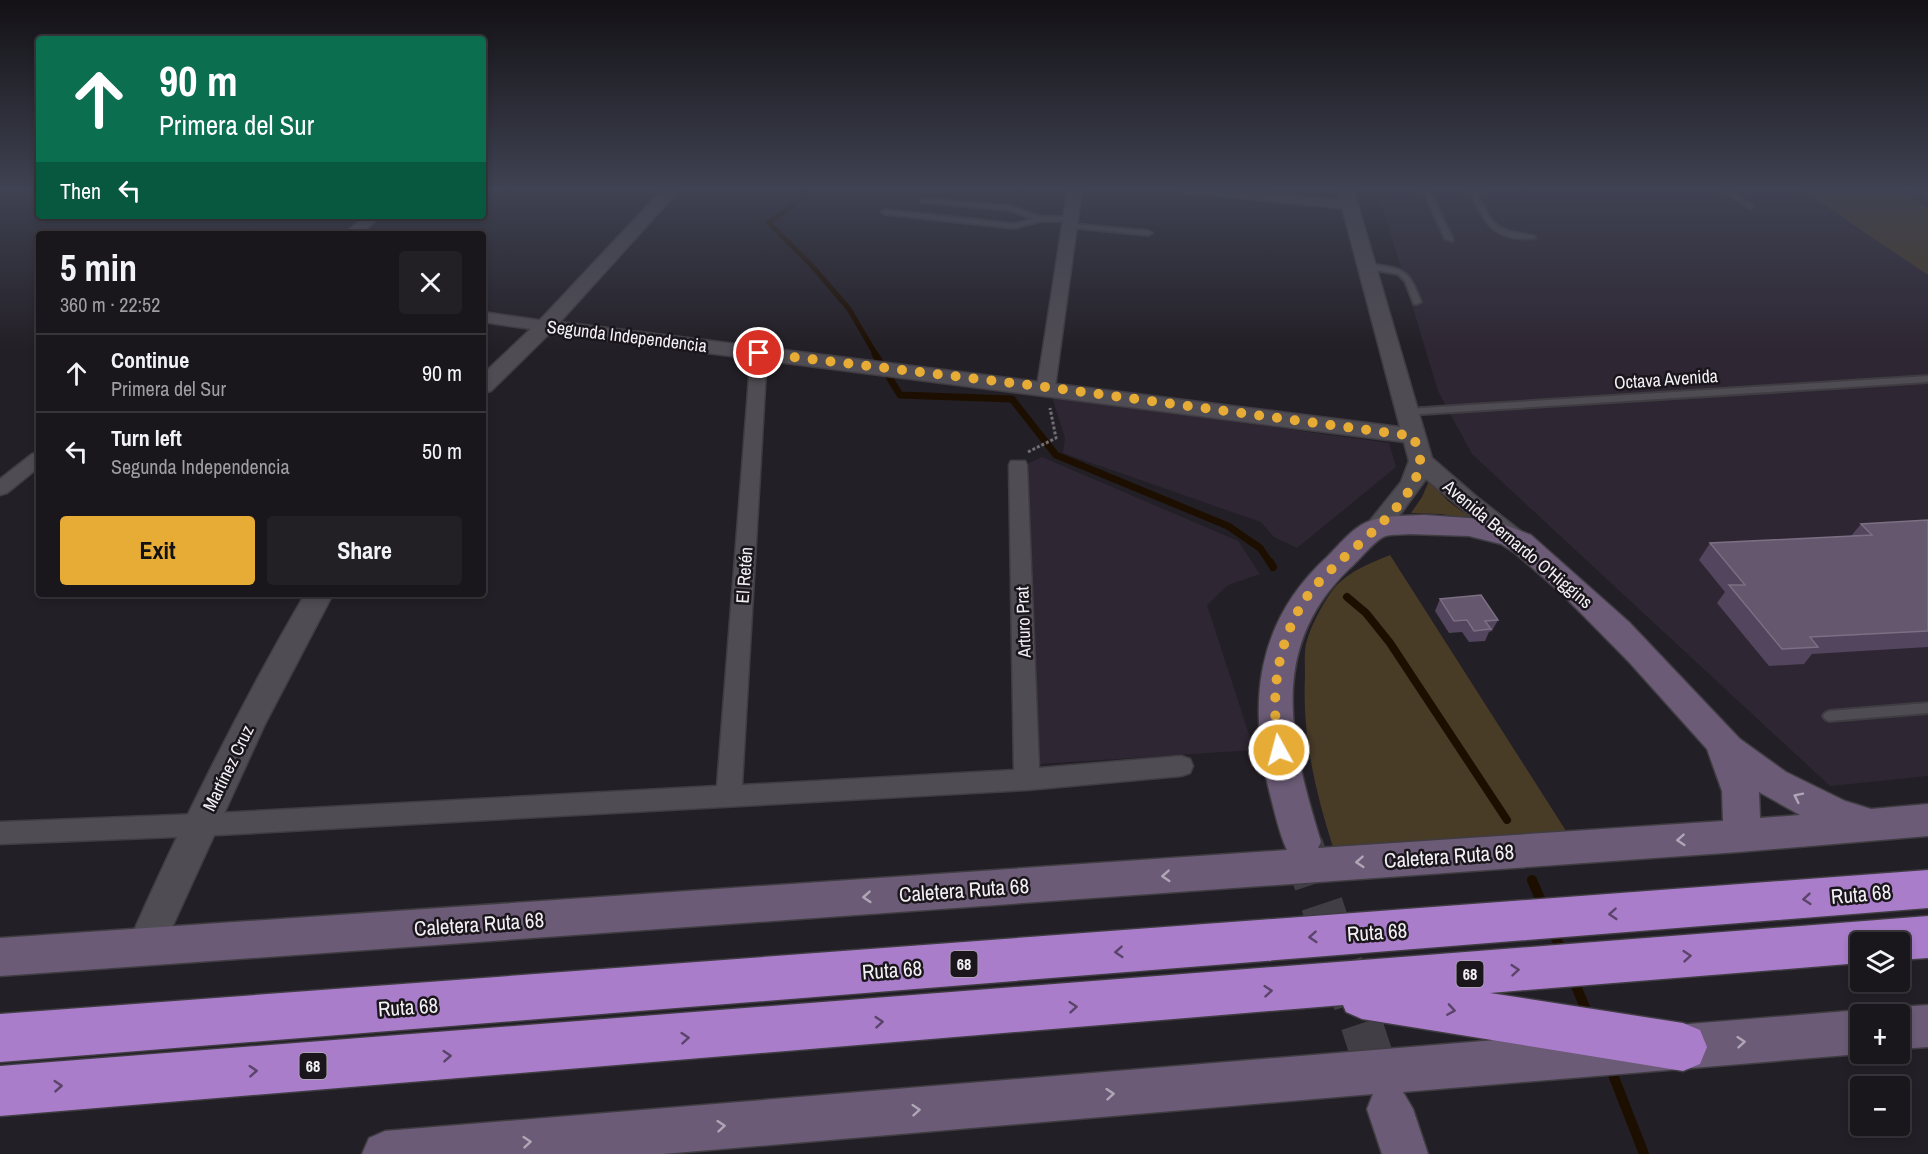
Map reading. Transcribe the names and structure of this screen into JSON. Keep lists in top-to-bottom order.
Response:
{
  "streets": {
    "highway": ["Ruta 68", "68"],
    "main road": ["Avenida Bernardo O'Higgins", "Caletera Ruta 68"],
    "street": [
      "Segunda Independencia",
      "El Retén",
      "Arturo Prat",
      "Martínez Cruz"
    ],
    "lane": ["Octava Avenida"]
  },
  "crossings": [
    ["Segunda Independencia", "El Retén"],
    ["Avenida Bernardo O'Higgins", "Caletera Ruta 68"],
    ["Martínez Cruz", "Caletera Ruta 68"]
  ],
  "page": {
    "turn": ["90 m", "Primera del Sur"],
    "then": "Then",
    "heading": ["5 min", "360 m · 22:52"],
    "list": [
      {
        "name": "Continue",
        "note": "Primera del Sur",
        "value": "90 m"
      },
      {
        "name": "Turn left",
        "note": "Segunda Independencia",
        "value": "50 m"
      }
    ],
    "buttons": ["Exit", "Share"],
    "map_buttons": ["+", "−"]
  }
}
